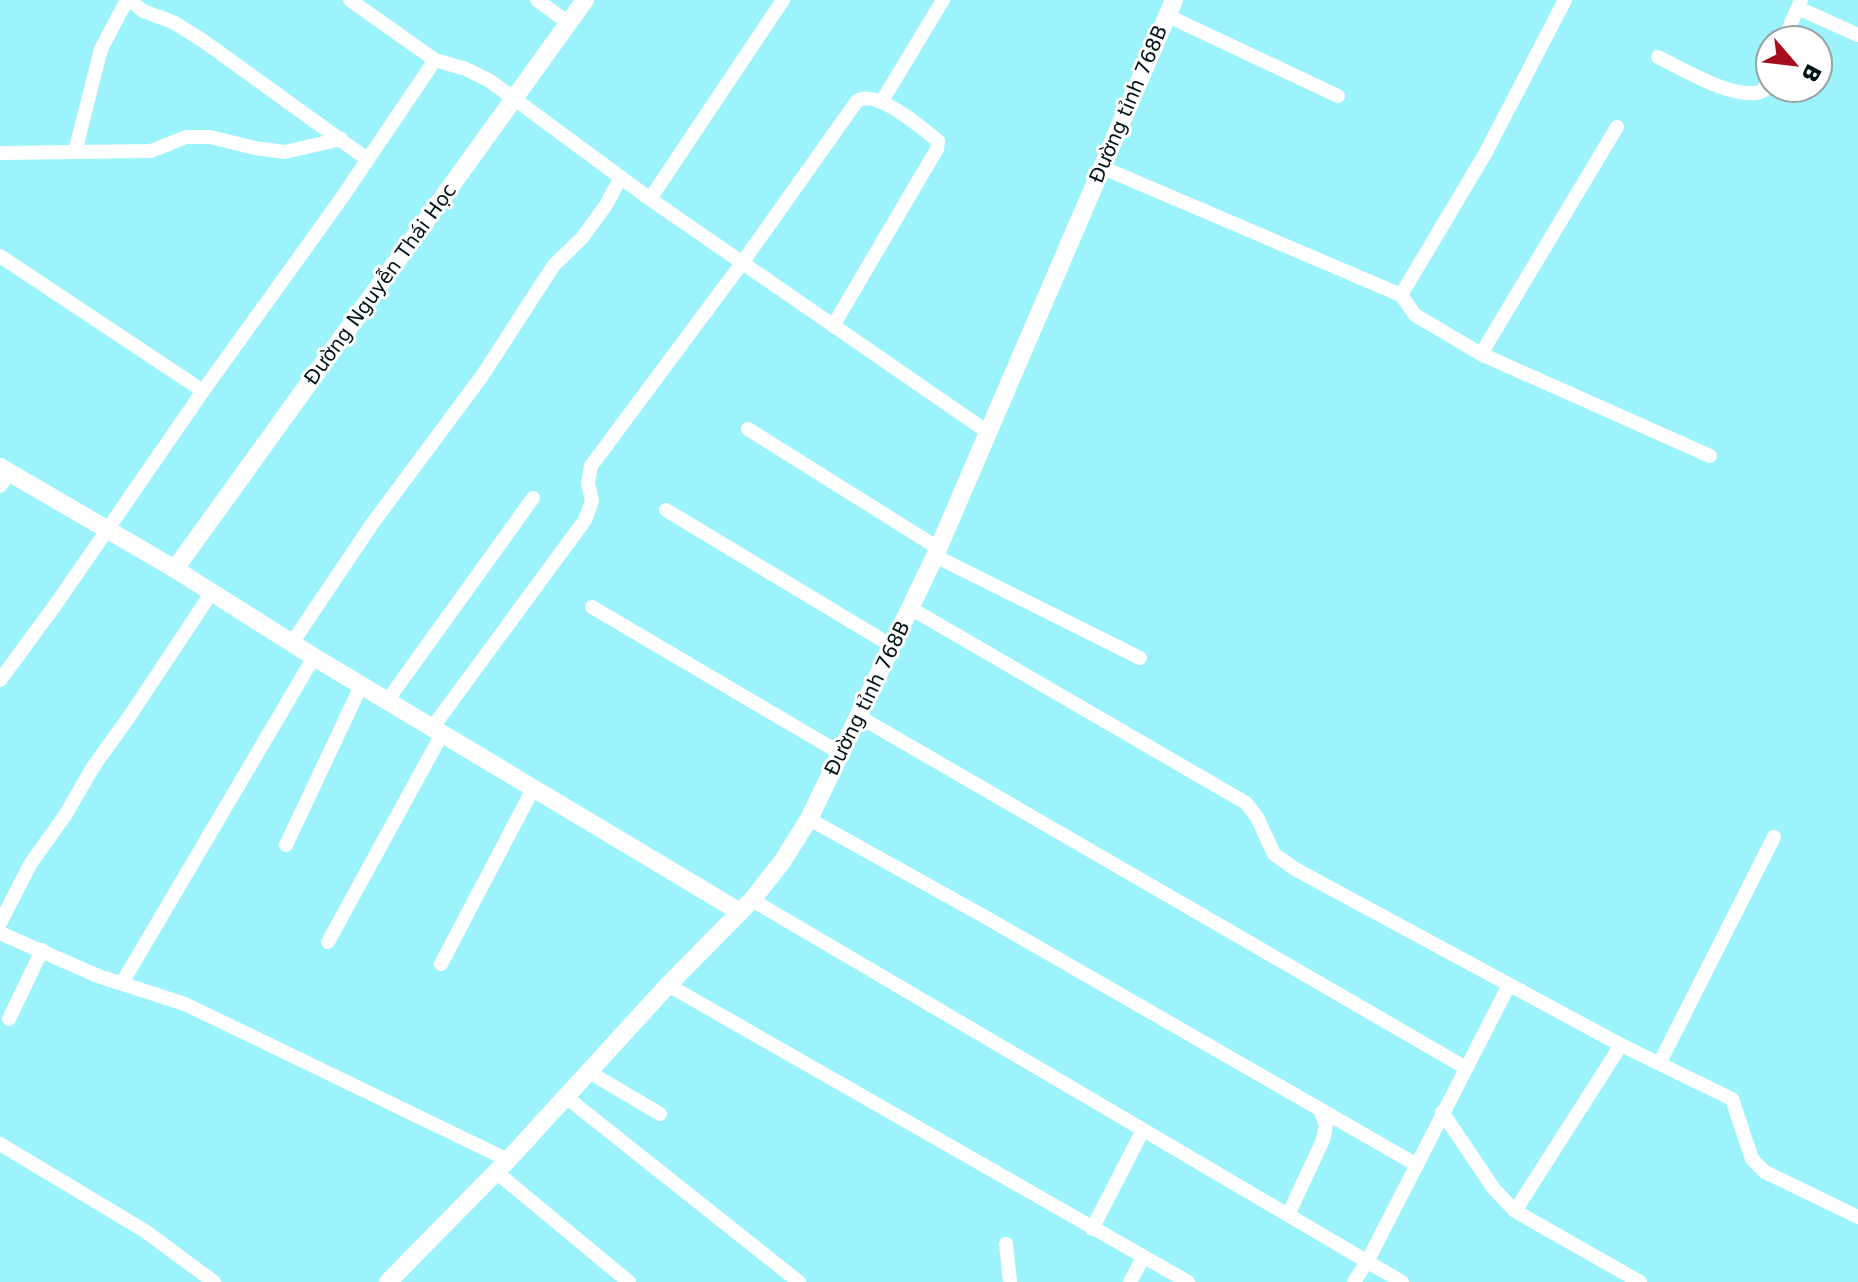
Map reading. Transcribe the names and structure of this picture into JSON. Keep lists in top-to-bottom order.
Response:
{
  "streets": {
    "street": ["Đường tỉnh 768B", "Đường Nguyễn Thái Học"]
  },
  "north": "bottom right"
}
